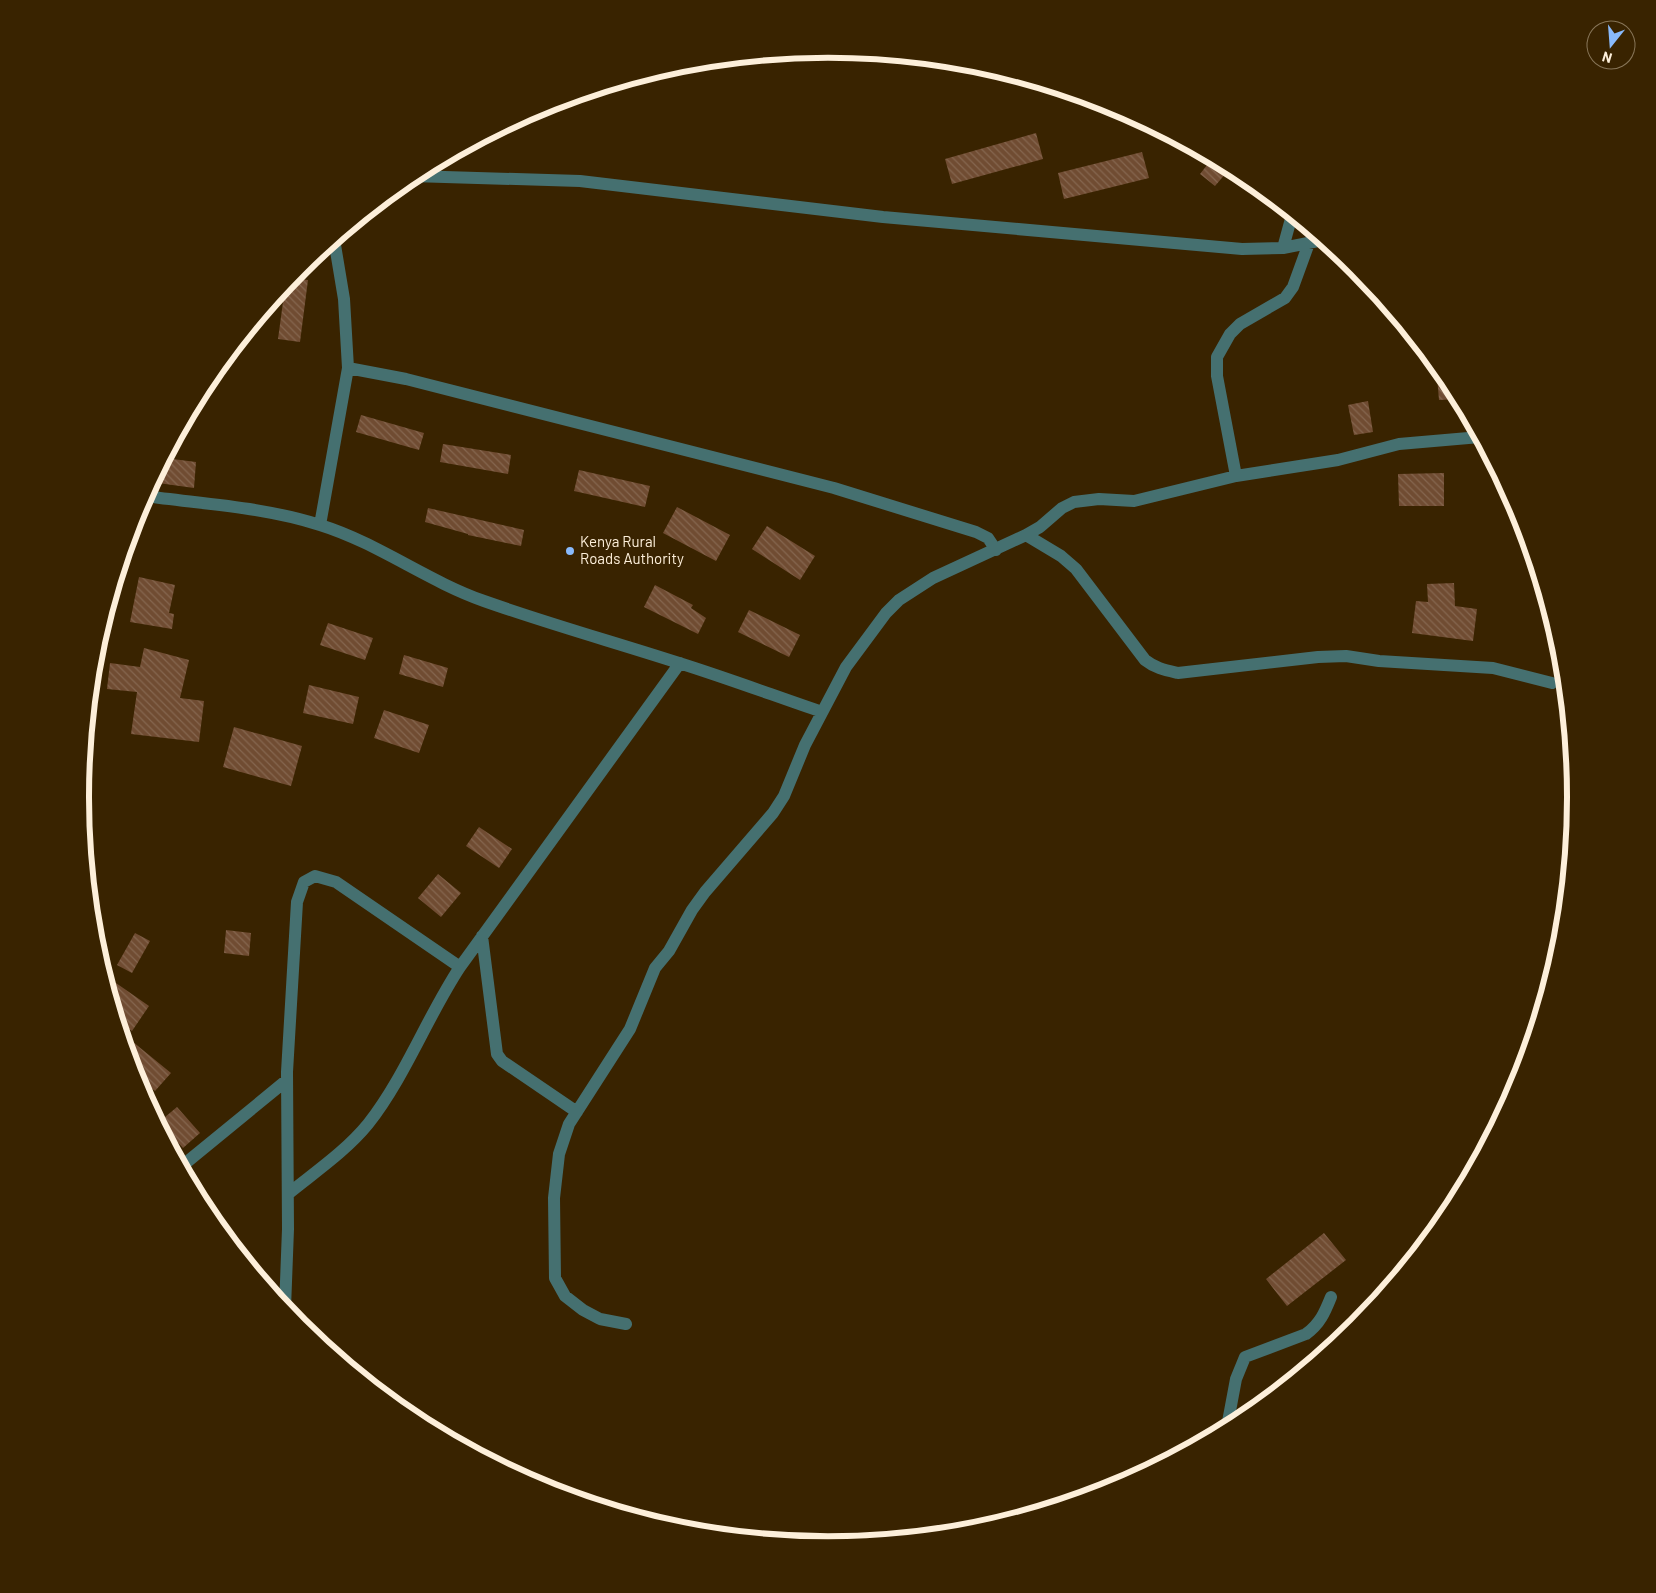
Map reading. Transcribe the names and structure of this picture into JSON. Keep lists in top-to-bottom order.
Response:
{
  "places": ["Kenya Rural Roads Authority"],
  "north": "bottom"
}
